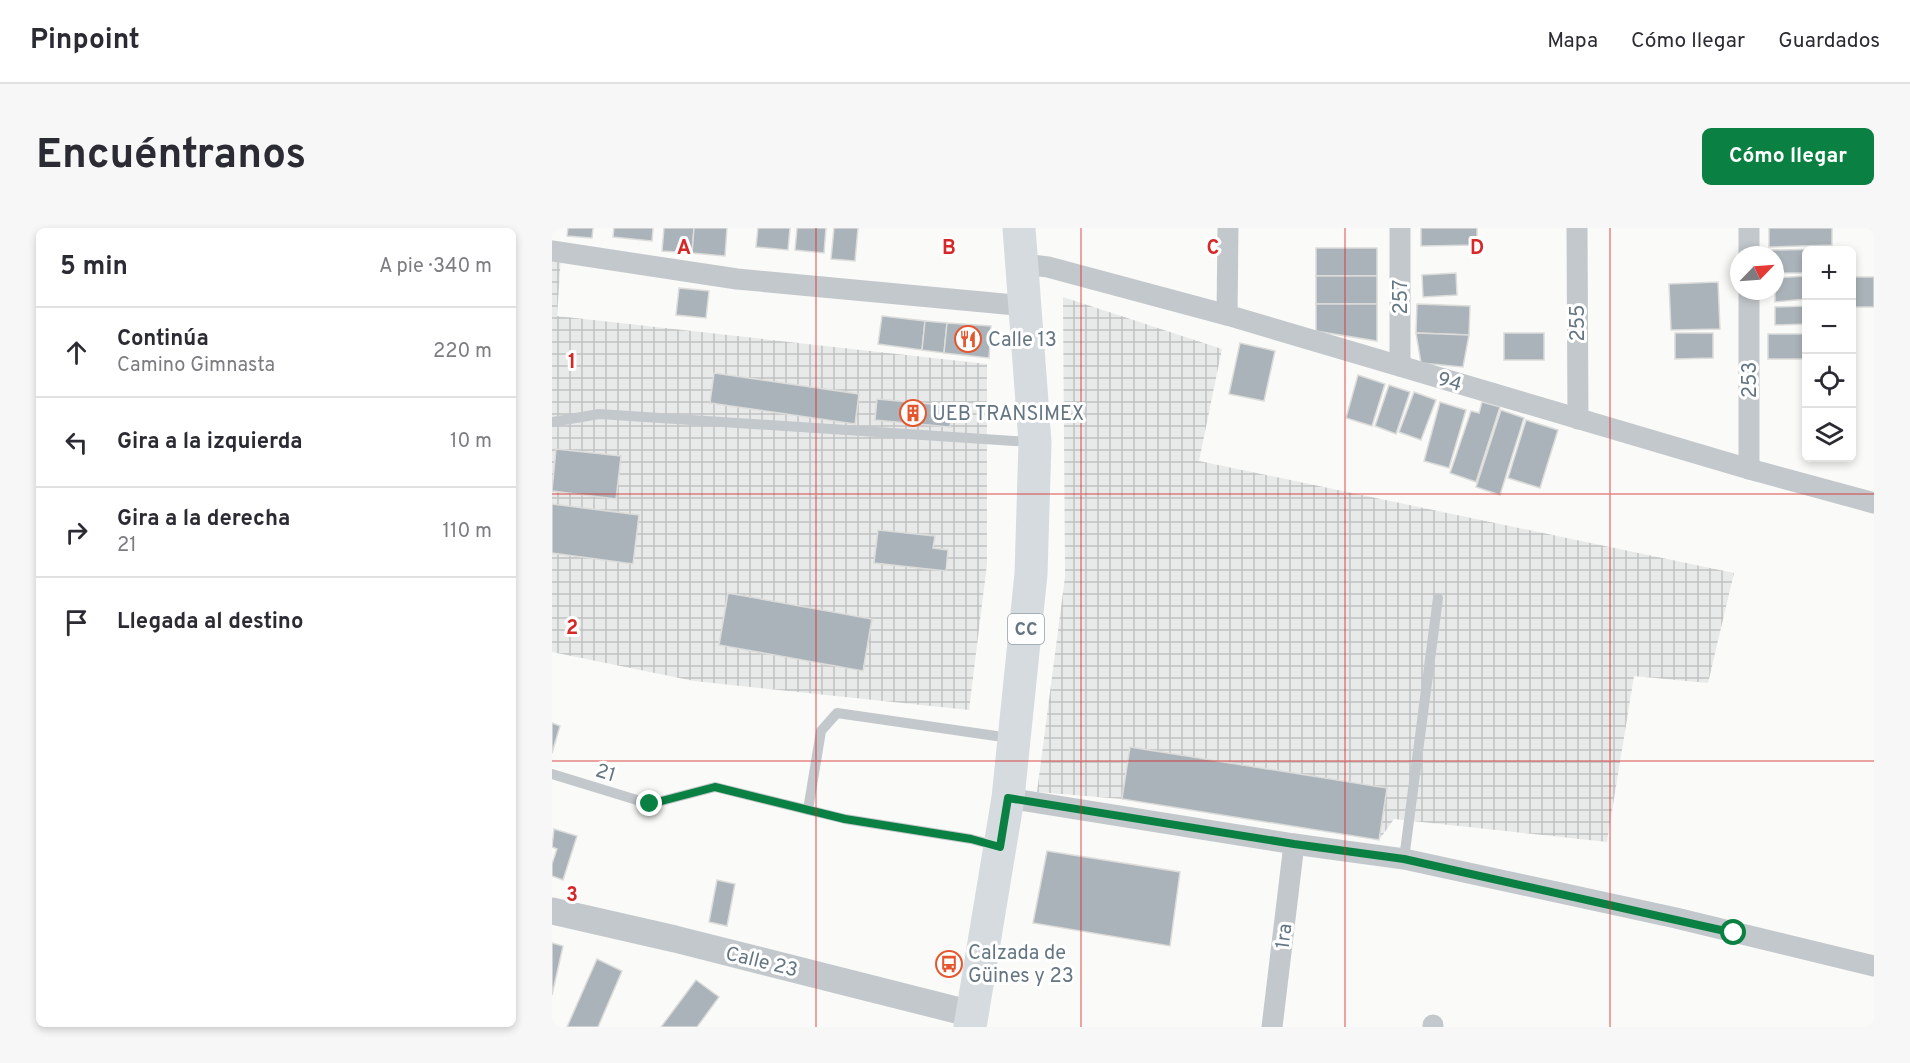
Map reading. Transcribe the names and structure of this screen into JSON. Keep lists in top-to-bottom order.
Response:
{
  "streets": {
    "main road": ["CC"],
    "street": [
      "257",
      "255",
      "253",
      "94",
      "1ra",
      "Calle 23"
    ],
    "lane": ["21"]
  },
  "crossings": [
    ["257", "94"],
    ["255", "94"],
    ["253", "94"],
    ["94", "CC"],
    ["CC", "21"],
    ["CC", "Calle 23"]
  ],
  "places": {
    "restaurant": ["Calle 13"],
    "building": ["UEB TRANSIMEX"],
    "bus stop": ["Calzada de Güines y 23"]
  },
  "north": "top right",
  "page": {
    "header": "Pinpoint",
    "nav": ["Mapa", "Cómo llegar", "Guardados"],
    "buttons": "Cómo llegar",
    "title": "Encuéntranos",
    "heading": ["5 min", "A pie · 340 m"],
    "map_buttons": ["+", "−"],
    "list": [
      ["Continúa", "Camino Gimnasta", "220 m"],
      ["Gira a la izquierda", "10 m"],
      ["Gira a la derecha", "21", "110 m"],
      "Llegada al destino"
    ]
  },
  "grid": {
    "columns": [
      "A",
      "B",
      "C",
      "D"
    ],
    "rows": ["1", "2", "3"]
  }
}
